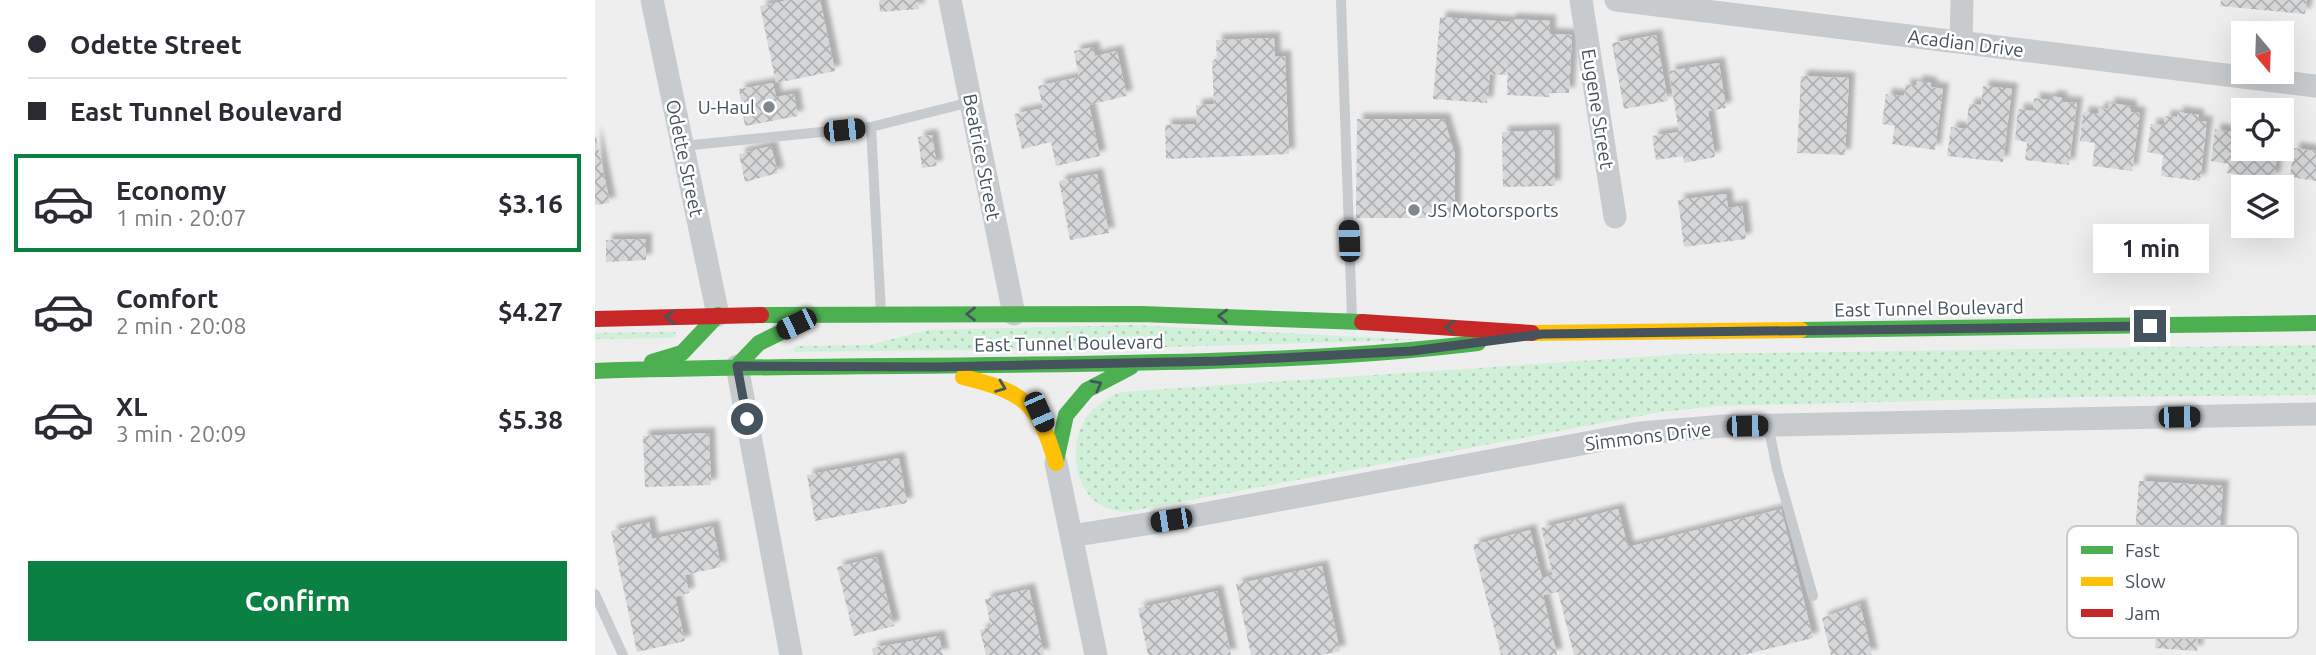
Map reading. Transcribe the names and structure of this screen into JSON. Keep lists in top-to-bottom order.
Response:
{
  "streets": {
    "main road": ["East Tunnel Boulevard"],
    "street": [
      "Acadian Drive",
      "Eugene Street",
      "Beatrice Street",
      "Odette Street",
      "Simmons Drive"
    ]
  },
  "crossings": [
    ["Beatrice Street", "East Tunnel Boulevard"],
    ["Odette Street", "East Tunnel Boulevard"]
  ],
  "places": ["U-Haul", "JS Motorsports"],
  "legend": ["Fast", "Slow", "Jam"],
  "north": "bottom",
  "page": {
    "banner": ["Odette Street", "East Tunnel Boulevard"],
    "list": [
      {
        "name": "Economy",
        "note": "1 min · 20:07",
        "value": "$3.16"
      },
      {
        "name": "Comfort",
        "note": "2 min · 20:08",
        "value": "$4.27"
      },
      {
        "name": "XL",
        "note": "3 min · 20:09",
        "value": "$5.38"
      }
    ],
    "bubble": "1 min",
    "buttons": "Confirm"
  }
}
